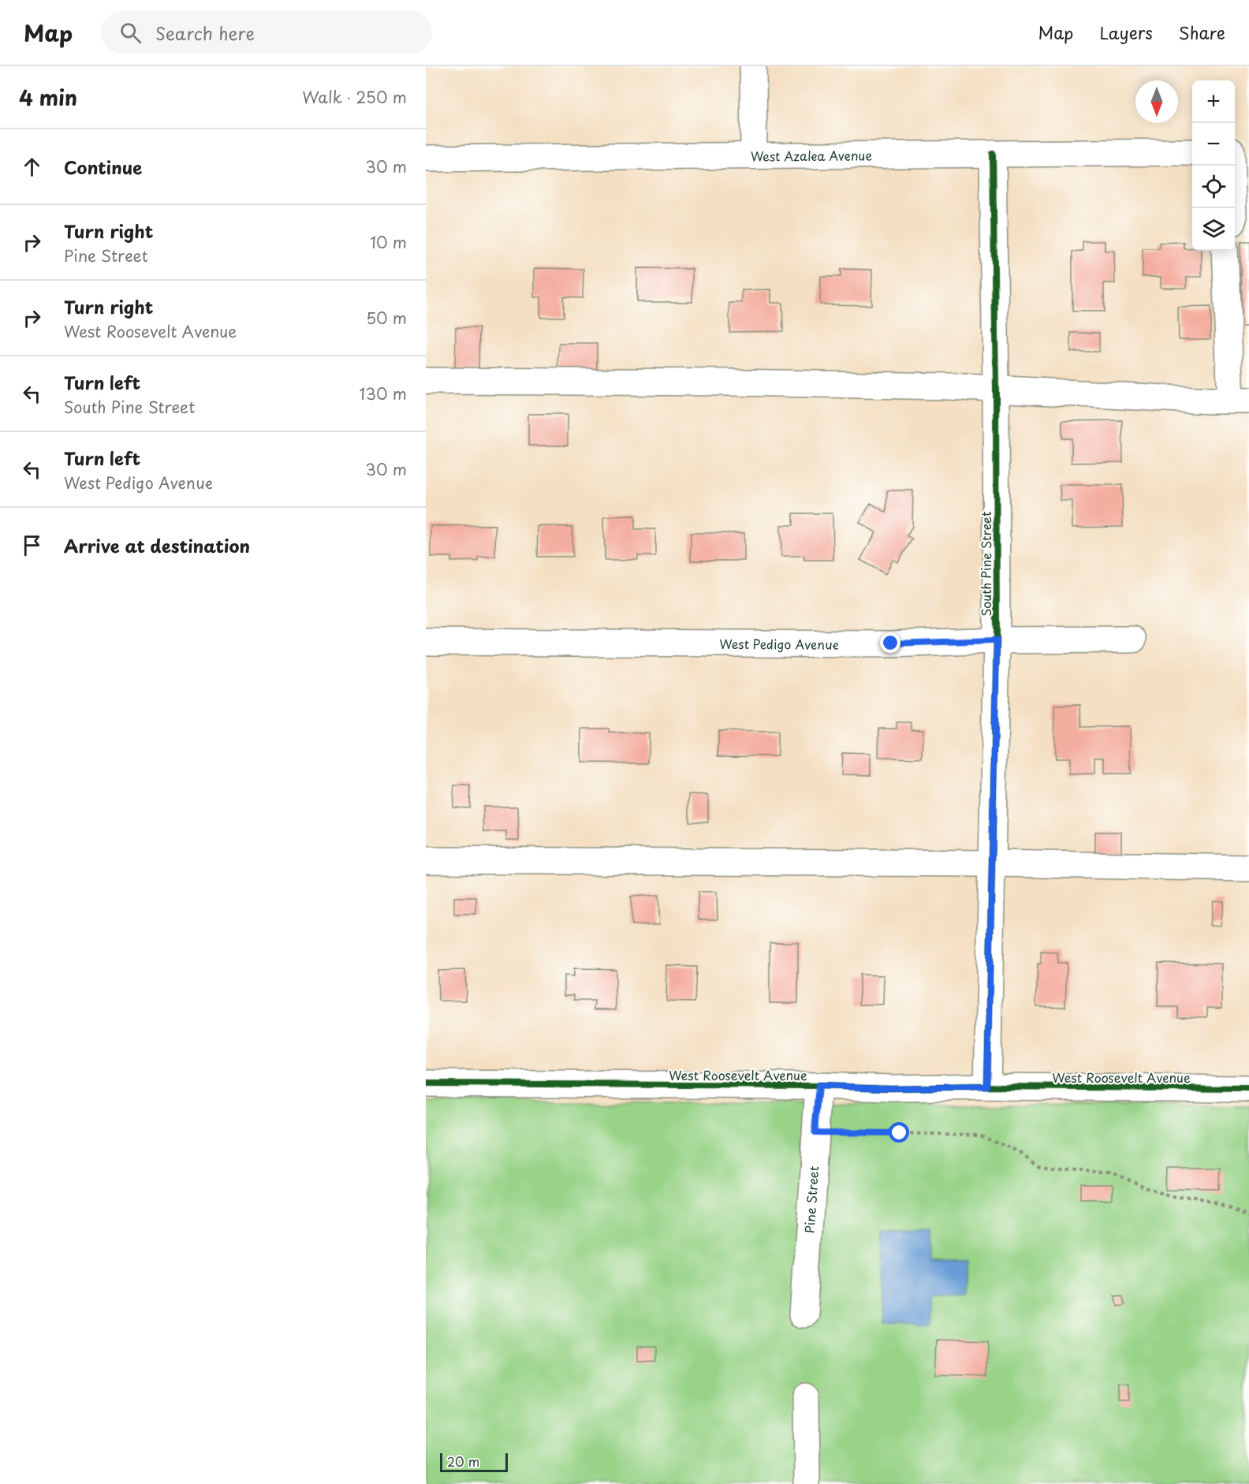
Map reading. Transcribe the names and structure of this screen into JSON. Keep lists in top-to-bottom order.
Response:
{
  "streets": {
    "street": [
      "West Azalea Avenue",
      "South Pine Street",
      "West Pedigo Avenue",
      "West Roosevelt Avenue",
      "Pine Street"
    ]
  },
  "crossings": [
    ["West Azalea Avenue", "South Pine Street"],
    ["South Pine Street", "West Pedigo Avenue"],
    ["South Pine Street", "West Roosevelt Avenue"],
    ["West Roosevelt Avenue", "Pine Street"]
  ],
  "scale_bar": "20 m",
  "north": "bottom",
  "page": {
    "header": "Map",
    "search": "Search here",
    "nav": ["Map", "Layers", "Share"],
    "heading": ["4 min", "Walk · 250 m"],
    "map_buttons": ["+", "−"],
    "list": [
      ["Continue", "30 m"],
      ["Turn right", "Pine Street", "10 m"],
      ["Turn right", "West Roosevelt Avenue", "50 m"],
      ["Turn left", "South Pine Street", "130 m"],
      ["Turn left", "West Pedigo Avenue", "30 m"],
      "Arrive at destination"
    ],
    "scale": "20 m"
  }
}
